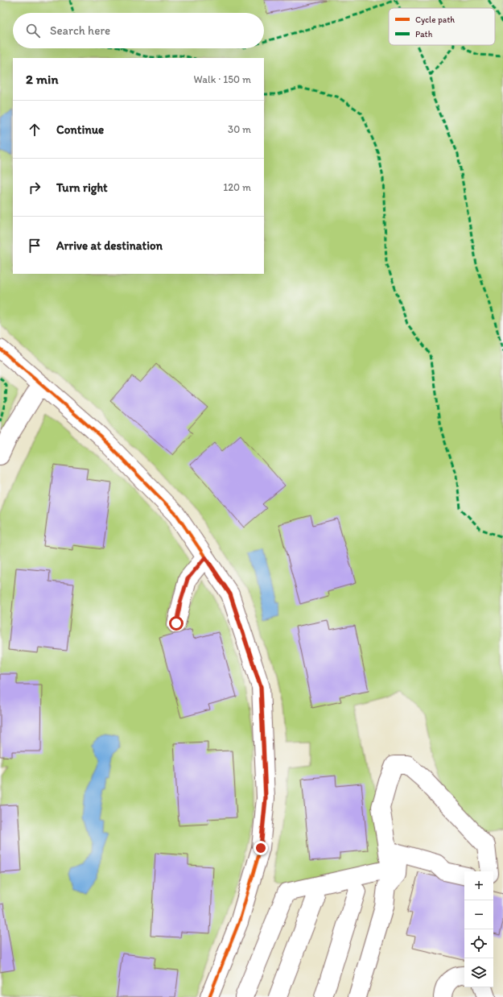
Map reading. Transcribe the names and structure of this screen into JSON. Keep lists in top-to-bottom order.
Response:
{
  "legend": ["Cycle path", "Path"],
  "page": {
    "search": "Search here",
    "heading": ["2 min", "Walk · 150 m"],
    "list": [
      ["Continue", "30 m"],
      ["Turn right", "120 m"],
      "Arrive at destination"
    ],
    "map_buttons": ["+", "−"]
  }
}
